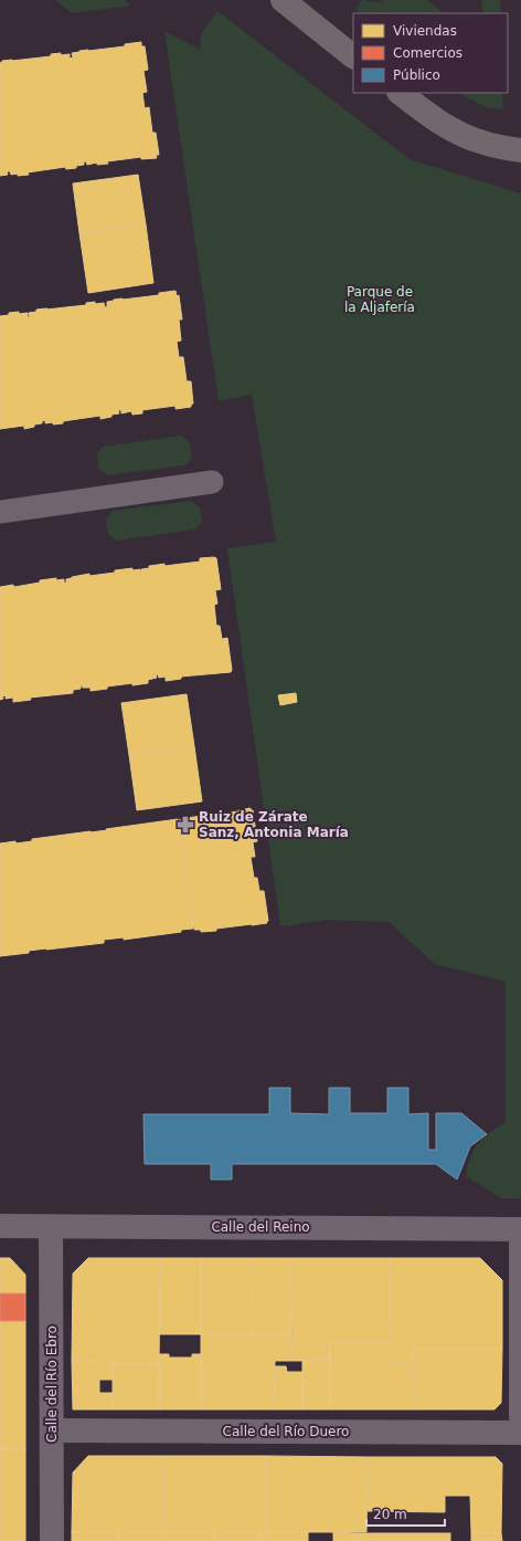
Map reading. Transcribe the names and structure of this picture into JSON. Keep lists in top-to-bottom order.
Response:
{
  "streets": {
    "street": ["Calle del Reino", "Calle del Río Ebro", "Calle del Río Duero"]
  },
  "crossings": [
    ["Calle del Reino", "Calle del Río Ebro"],
    ["Calle del Río Ebro", "Calle del Río Duero"]
  ],
  "parks": ["Parque de la Aljafería"],
  "places": {
    "pharmacy": ["Ruiz de Zárate Sanz, Antonia María"]
  },
  "legend": ["Viviendas", "Comercios", "Público"],
  "scale_bar": "20 m"
}
